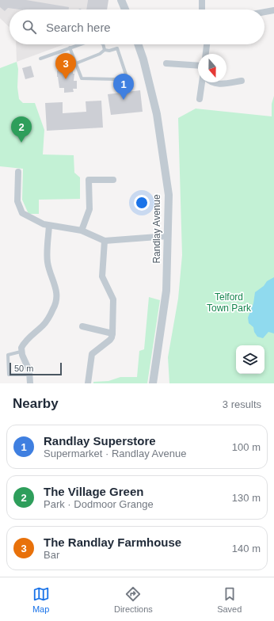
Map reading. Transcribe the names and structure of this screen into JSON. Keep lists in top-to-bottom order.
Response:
{
  "streets": {
    "street": ["Randlay Avenue"]
  },
  "parks": ["Telford Town Park"],
  "scale_bar": "50 m",
  "north": "bottom",
  "page": {
    "search": "Search here",
    "pins": ["3", "1", "2"],
    "scale": "50 m",
    "heading": ["Nearby", "3 results"],
    "list": [
      {
        "mark": "1",
        "name": "Randlay Superstore",
        "note": "Supermarket · Randlay Avenue",
        "value": "100 m"
      },
      {
        "mark": "2",
        "name": "The Village Green",
        "note": "Park · Dodmoor Grange",
        "value": "130 m"
      },
      {
        "mark": "3",
        "name": "The Randlay Farmhouse",
        "note": "Bar",
        "value": "140 m"
      }
    ],
    "nav": ["Map", "Directions", "Saved"]
  }
}
